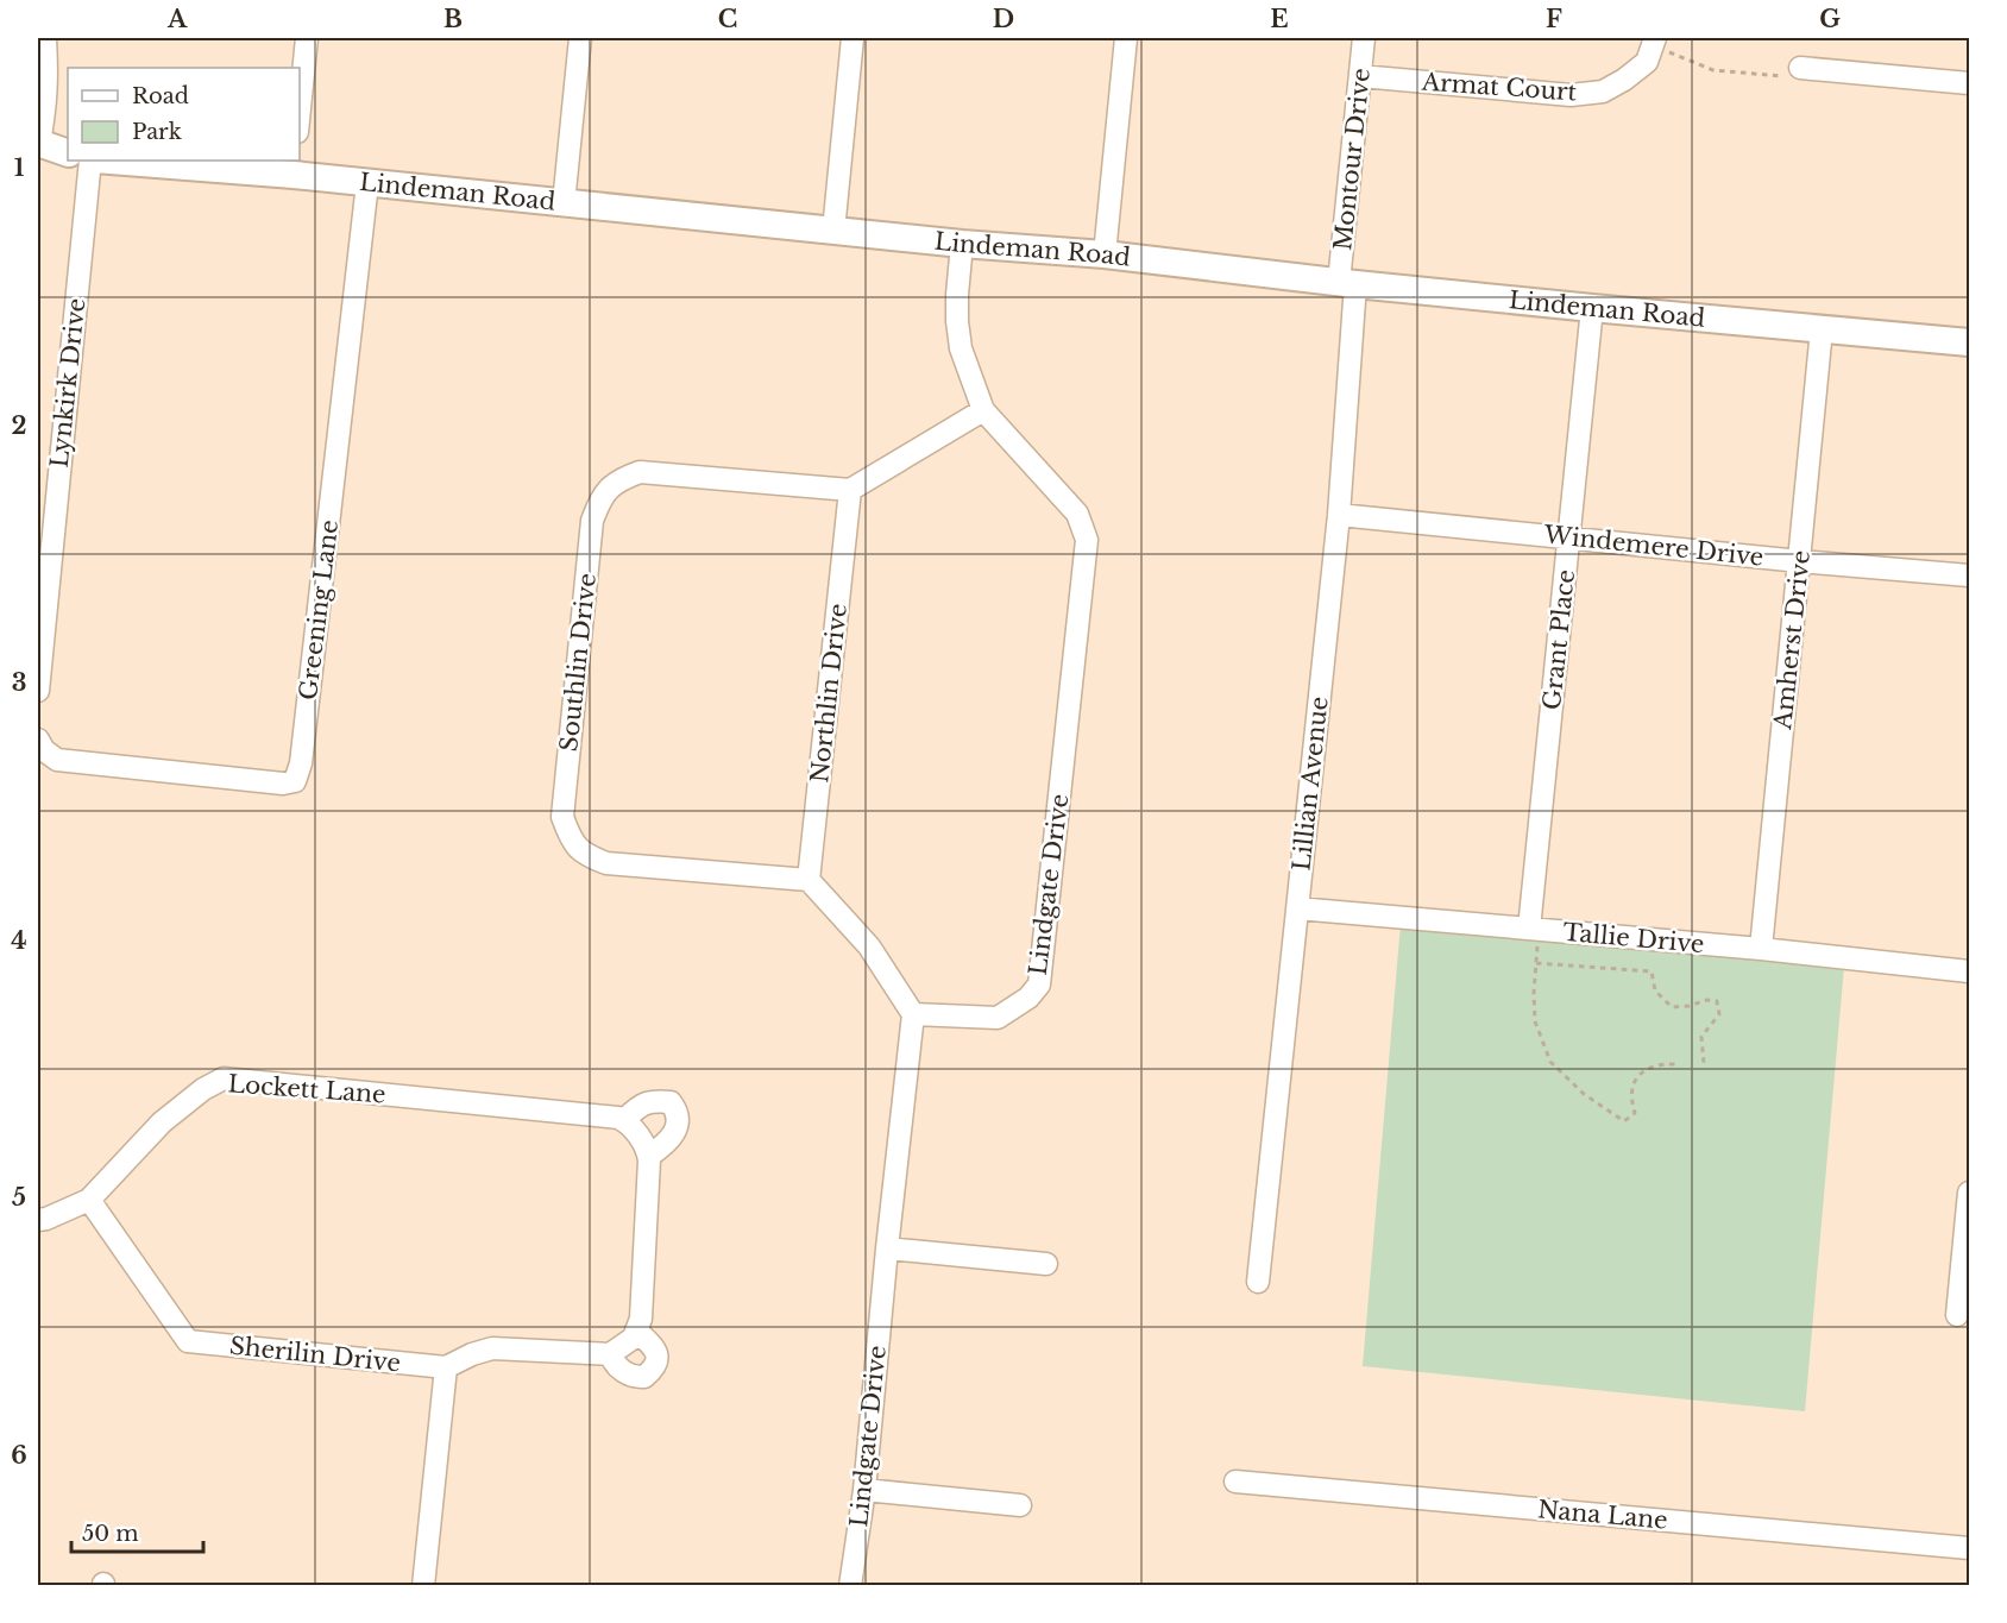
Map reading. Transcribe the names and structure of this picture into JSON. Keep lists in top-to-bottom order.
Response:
{
  "streets": {
    "street": [
      "Armat Court",
      "Montour Drive",
      "Lindeman Road",
      "Lynkirk Drive",
      "Windemere Drive",
      "Greening Lane",
      "Grant Place",
      "Amherst Drive",
      "Southlin Drive",
      "Northlin Drive",
      "Lillian Avenue",
      "Lindgate Drive",
      "Tallie Drive",
      "Lockett Lane",
      "Sherilin Drive",
      "Nana Lane"
    ]
  },
  "crossings": [
    ["Armat Court", "Montour Drive"],
    ["Montour Drive", "Lindeman Road"],
    ["Montour Drive", "Lillian Avenue"],
    ["Lindeman Road", "Greening Lane"],
    ["Lindeman Road", "Grant Place"],
    ["Lindeman Road", "Amherst Drive"],
    ["Lindeman Road", "Lillian Avenue"],
    ["Lindeman Road", "Lindgate Drive"],
    ["Windemere Drive", "Grant Place"],
    ["Windemere Drive", "Amherst Drive"],
    ["Windemere Drive", "Lillian Avenue"],
    ["Grant Place", "Tallie Drive"],
    ["Amherst Drive", "Tallie Drive"],
    ["Southlin Drive", "Northlin Drive"],
    ["Lillian Avenue", "Tallie Drive"],
    ["Lockett Lane", "Sherilin Drive"]
  ],
  "legend": ["Road", "Park"],
  "scale_bar": "50 m",
  "grid": {
    "columns": [
      "A",
      "B",
      "C",
      "D",
      "E",
      "F",
      "G"
    ],
    "rows": [
      "1",
      "2",
      "3",
      "4",
      "5",
      "6"
    ]
  }
}
